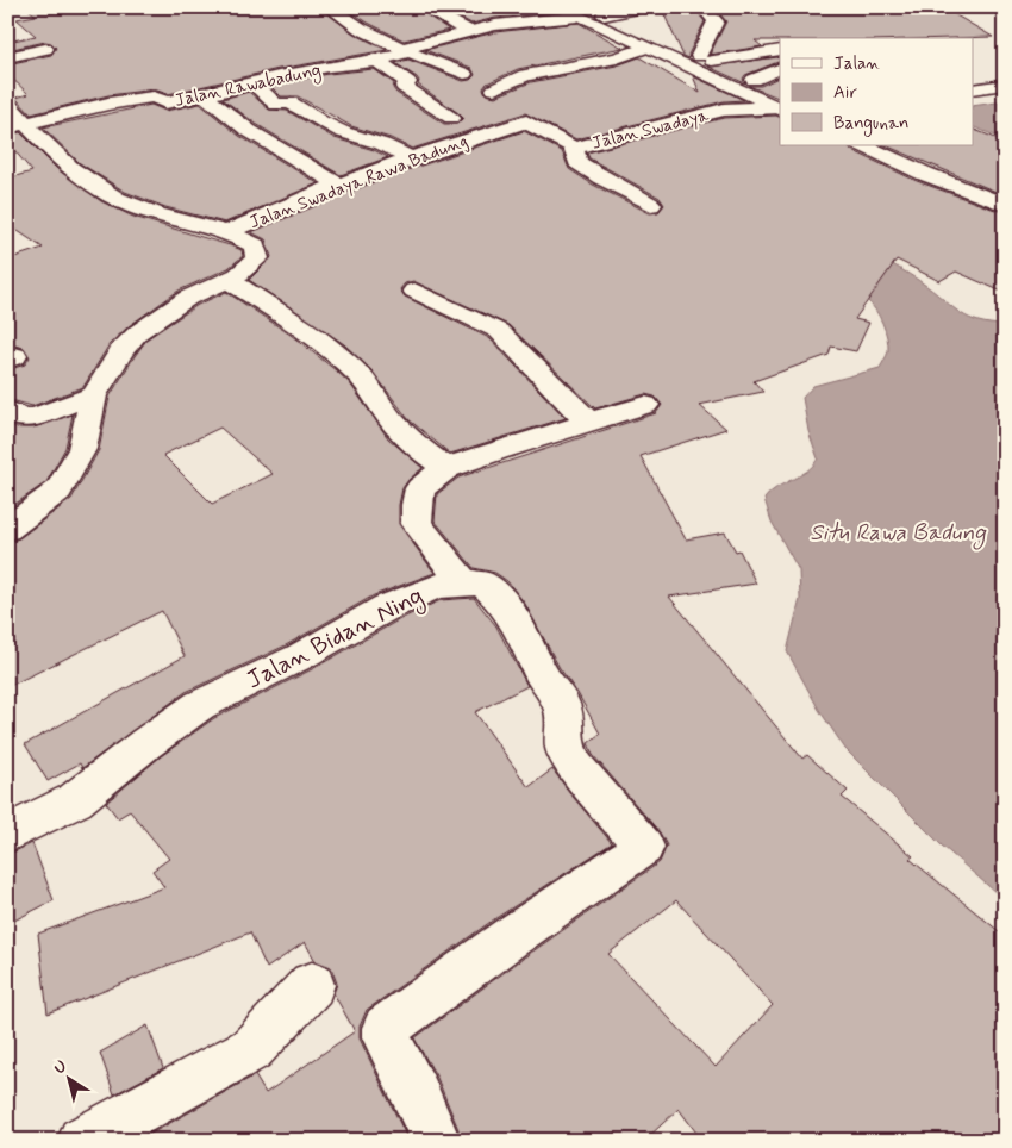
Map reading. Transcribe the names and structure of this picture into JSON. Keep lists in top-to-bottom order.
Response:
{
  "streets": {
    "street": [
      "Jalan Rawabadung",
      "Jalan Swadaya",
      "Jalan Swadaya Rawa Badung",
      "Jalan Bidan Ning"
    ]
  },
  "crossings": [
    ["Jalan Swadaya", "Jalan Swadaya Rawa Badung"]
  ],
  "water": ["Situ Rawa Badung"],
  "legend": ["Jalan", "Air", "Bangunan"],
  "north": "top left"
}
